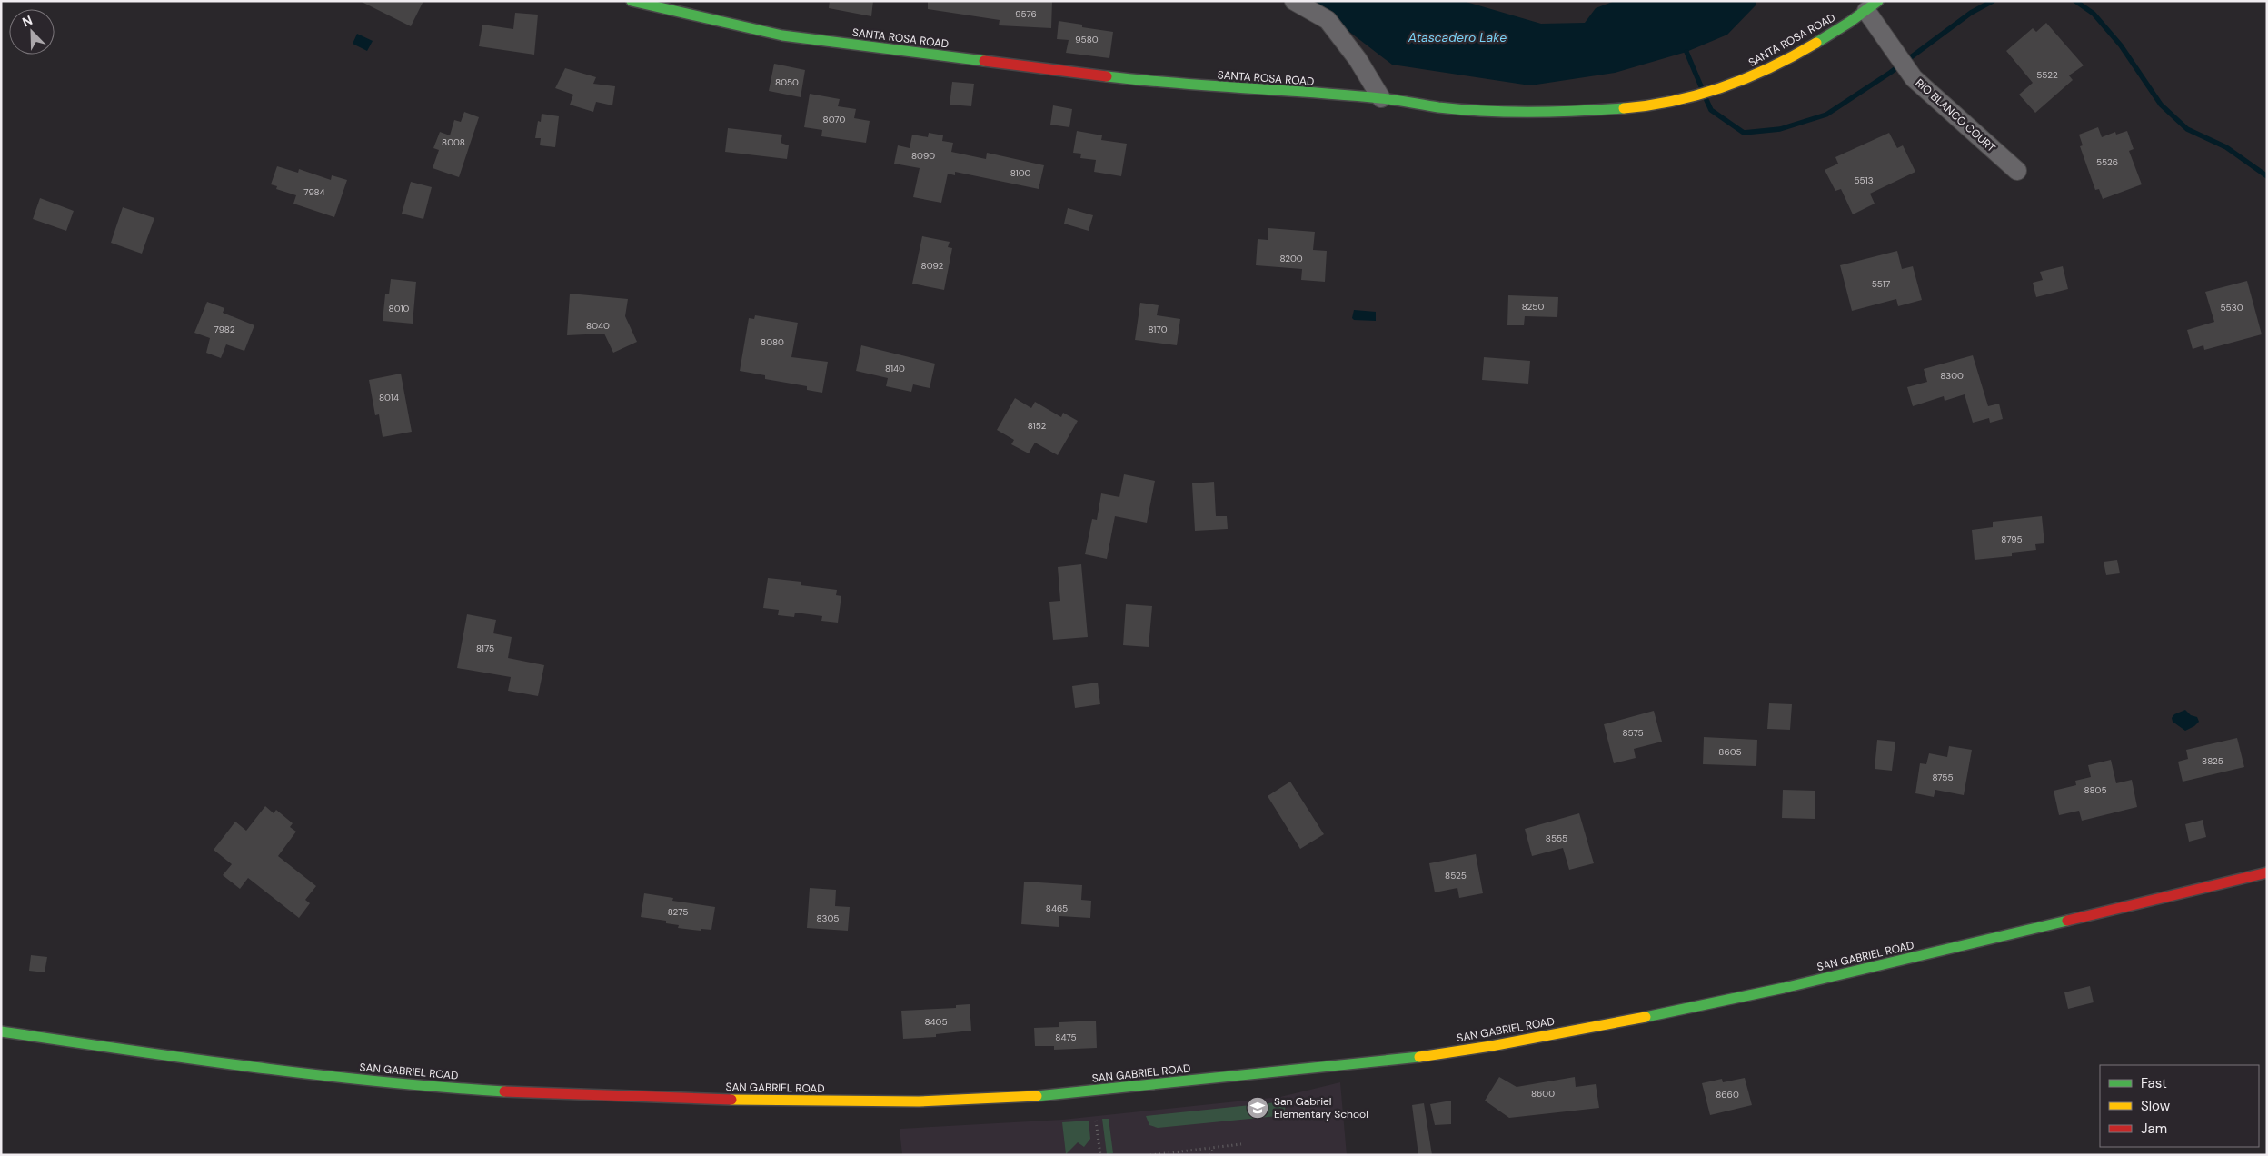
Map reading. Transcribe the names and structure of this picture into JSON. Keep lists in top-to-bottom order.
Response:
{
  "streets": {
    "street": ["SANTA ROSA ROAD", "RIO BLANCO COURT", "SAN GABRIEL ROAD"]
  },
  "crossings": [
    ["SANTA ROSA ROAD", "RIO BLANCO COURT"]
  ],
  "water": ["Atascadero Lake"],
  "places": {
    "school or university": ["San Gabriel Elementary School"]
  },
  "house_numbers": [
    "9576",
    "9580",
    "5522",
    "8050",
    "8070",
    "8008",
    "8090",
    "5526",
    "8100",
    "5513",
    "7984",
    "8200",
    "8092",
    "5517",
    "8250",
    "5530",
    "8010",
    "8040",
    "7982",
    "8170",
    "8080",
    "8140",
    "8300",
    "8014",
    "8152",
    "8795",
    "8175",
    "8575",
    "8605",
    "8825",
    "8755",
    "8805",
    "8555",
    "8525",
    "8465",
    "8275",
    "8305",
    "8405",
    "8475",
    "8600",
    "8660"
  ],
  "legend": ["Fast", "Slow", "Jam"],
  "north": "top left"
}
